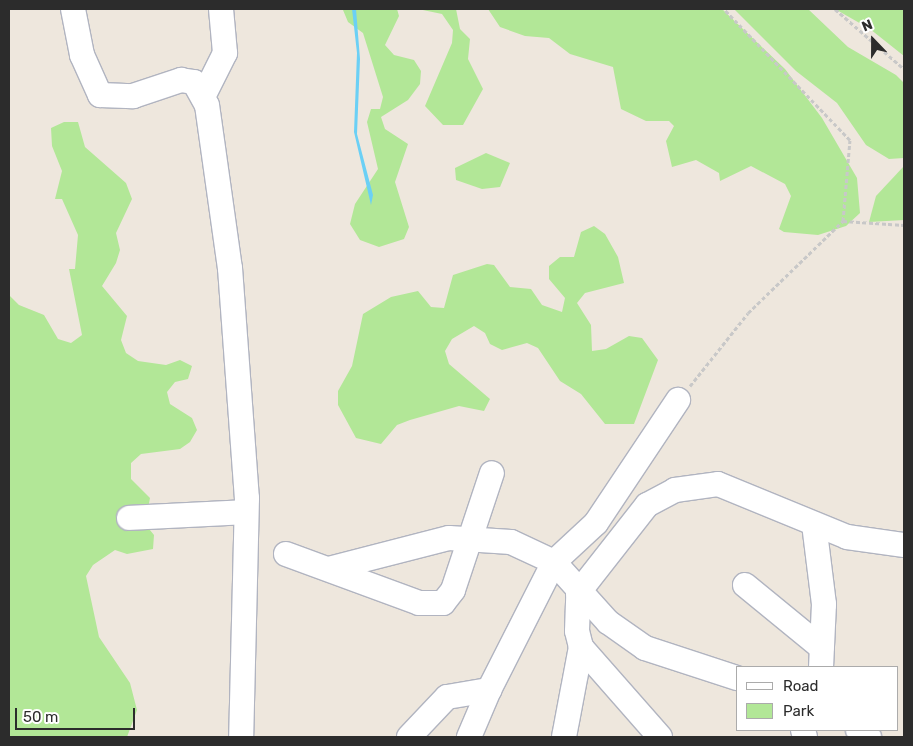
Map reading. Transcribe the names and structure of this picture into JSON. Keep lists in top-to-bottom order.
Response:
{
  "legend": ["Road", "Park"],
  "scale_bar": "50 m",
  "north": "top"
}
